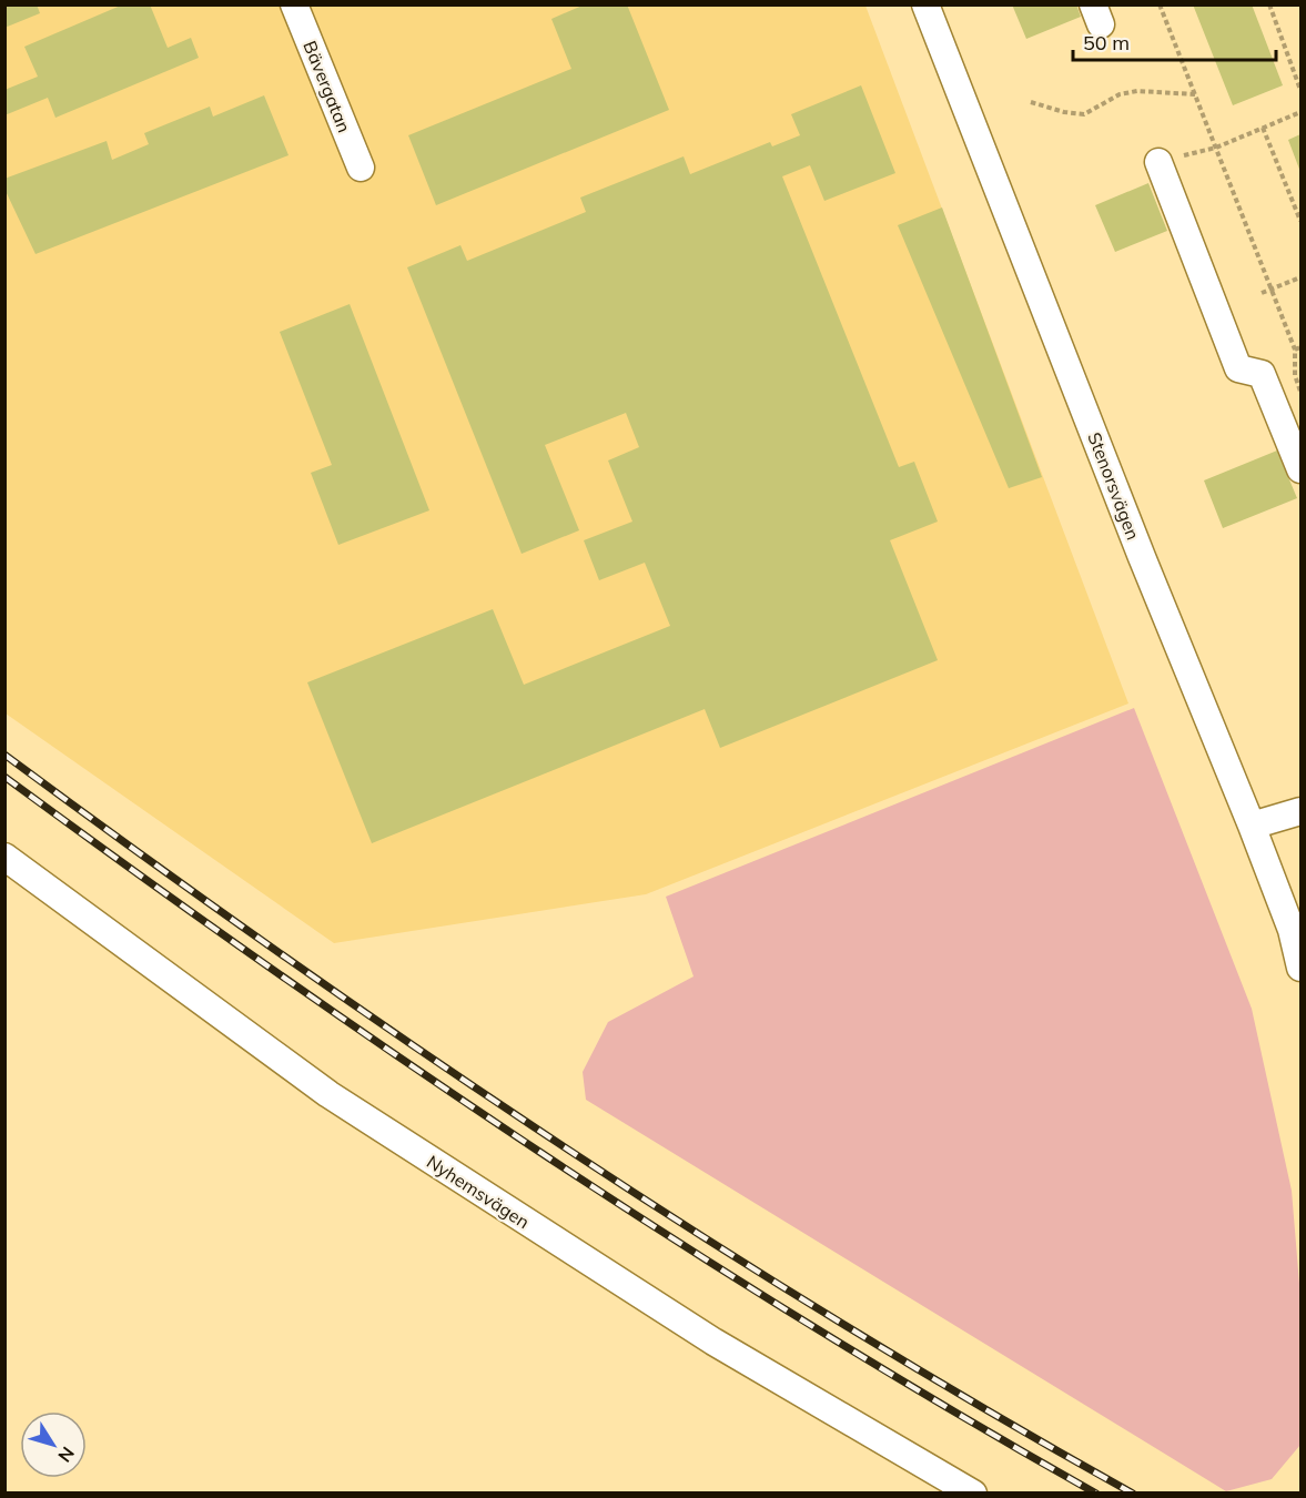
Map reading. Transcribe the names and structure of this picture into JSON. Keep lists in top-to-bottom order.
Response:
{
  "streets": {
    "street": ["Bävergatan", "Stenorsvägen", "Nyhemsvägen"]
  },
  "scale_bar": "50 m",
  "north": "bottom right"
}
